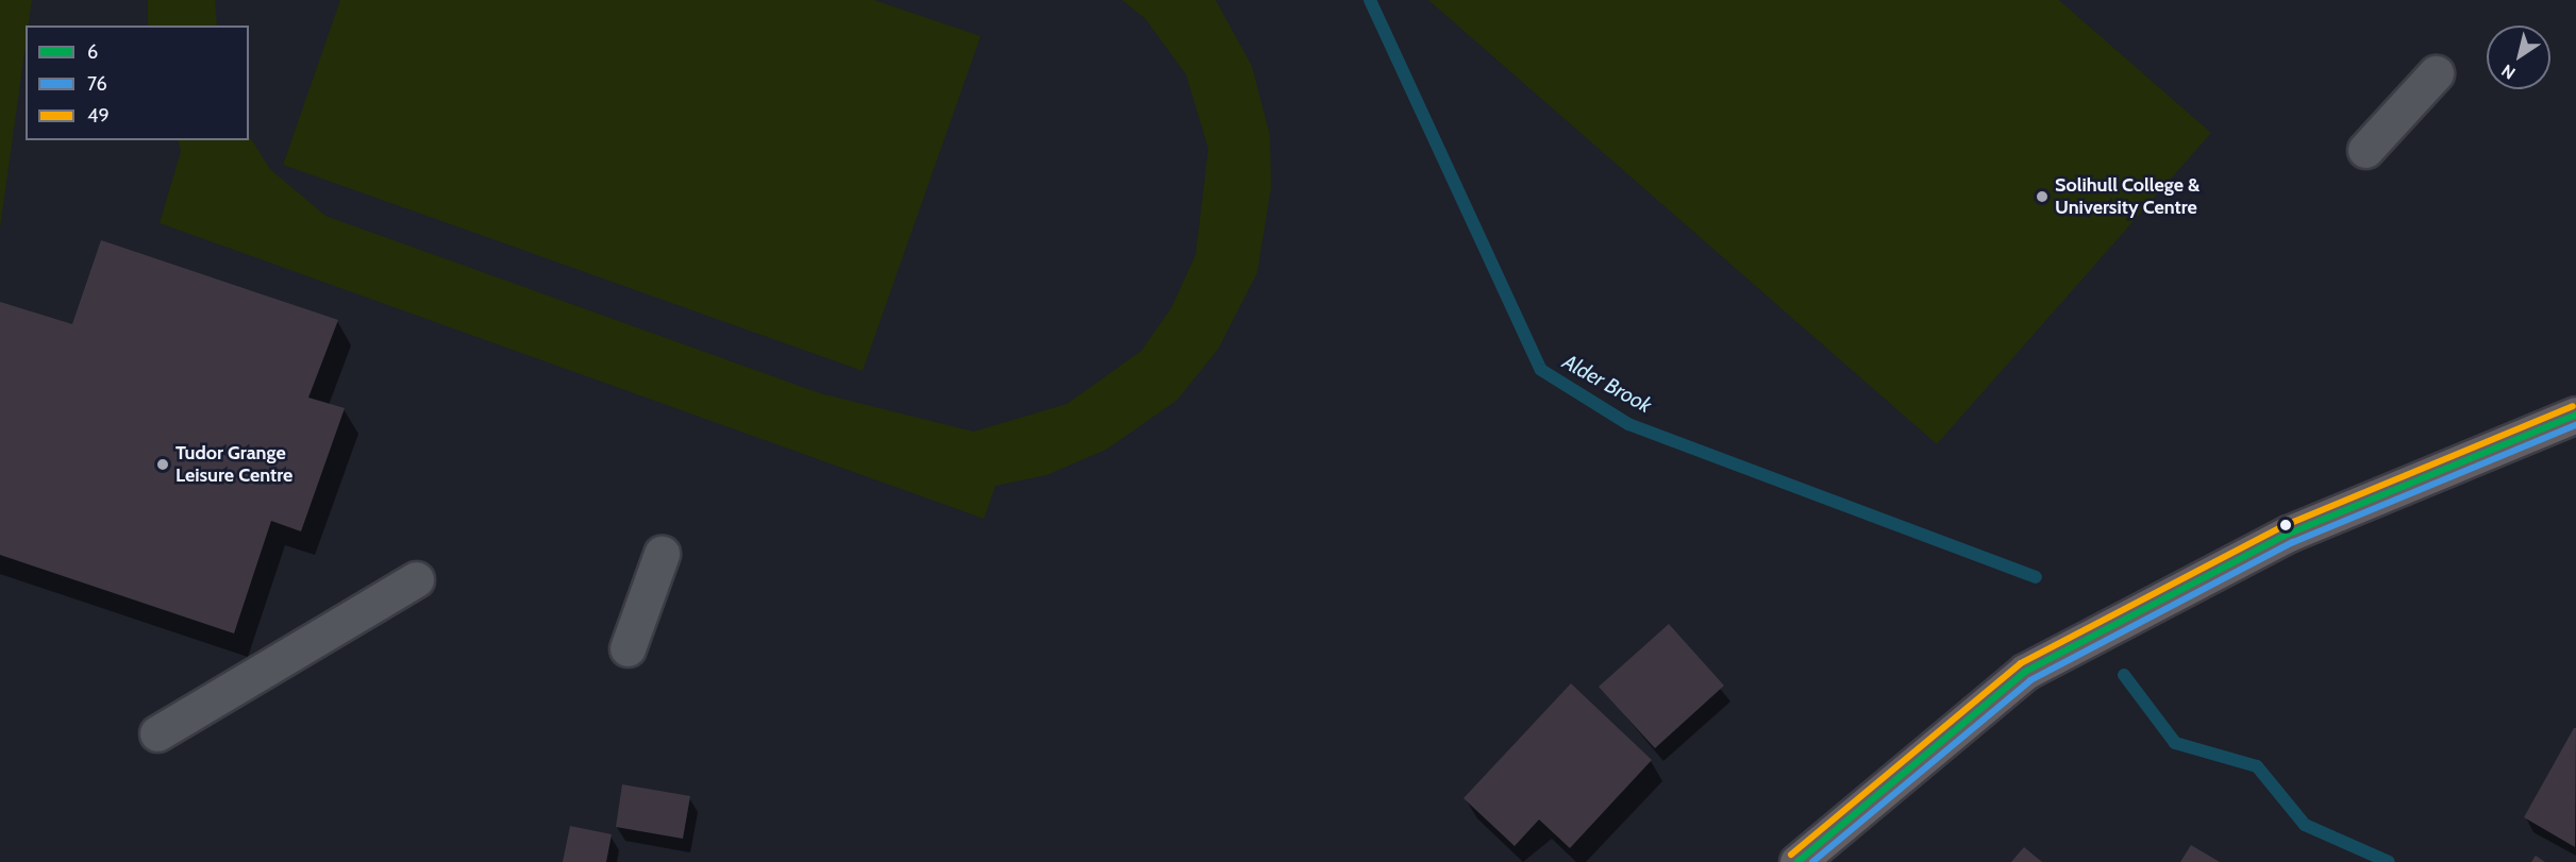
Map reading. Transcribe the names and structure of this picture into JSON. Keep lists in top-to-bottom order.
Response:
{
  "water": ["Alder Brook"],
  "places": ["Solihull College & University Centre", "Tudor Grange Leisure Centre"],
  "lines": ["transit line 49", "transit line 6", "transit line 76"],
  "legend": ["6", "76", "49"],
  "north": "bottom left"
}
